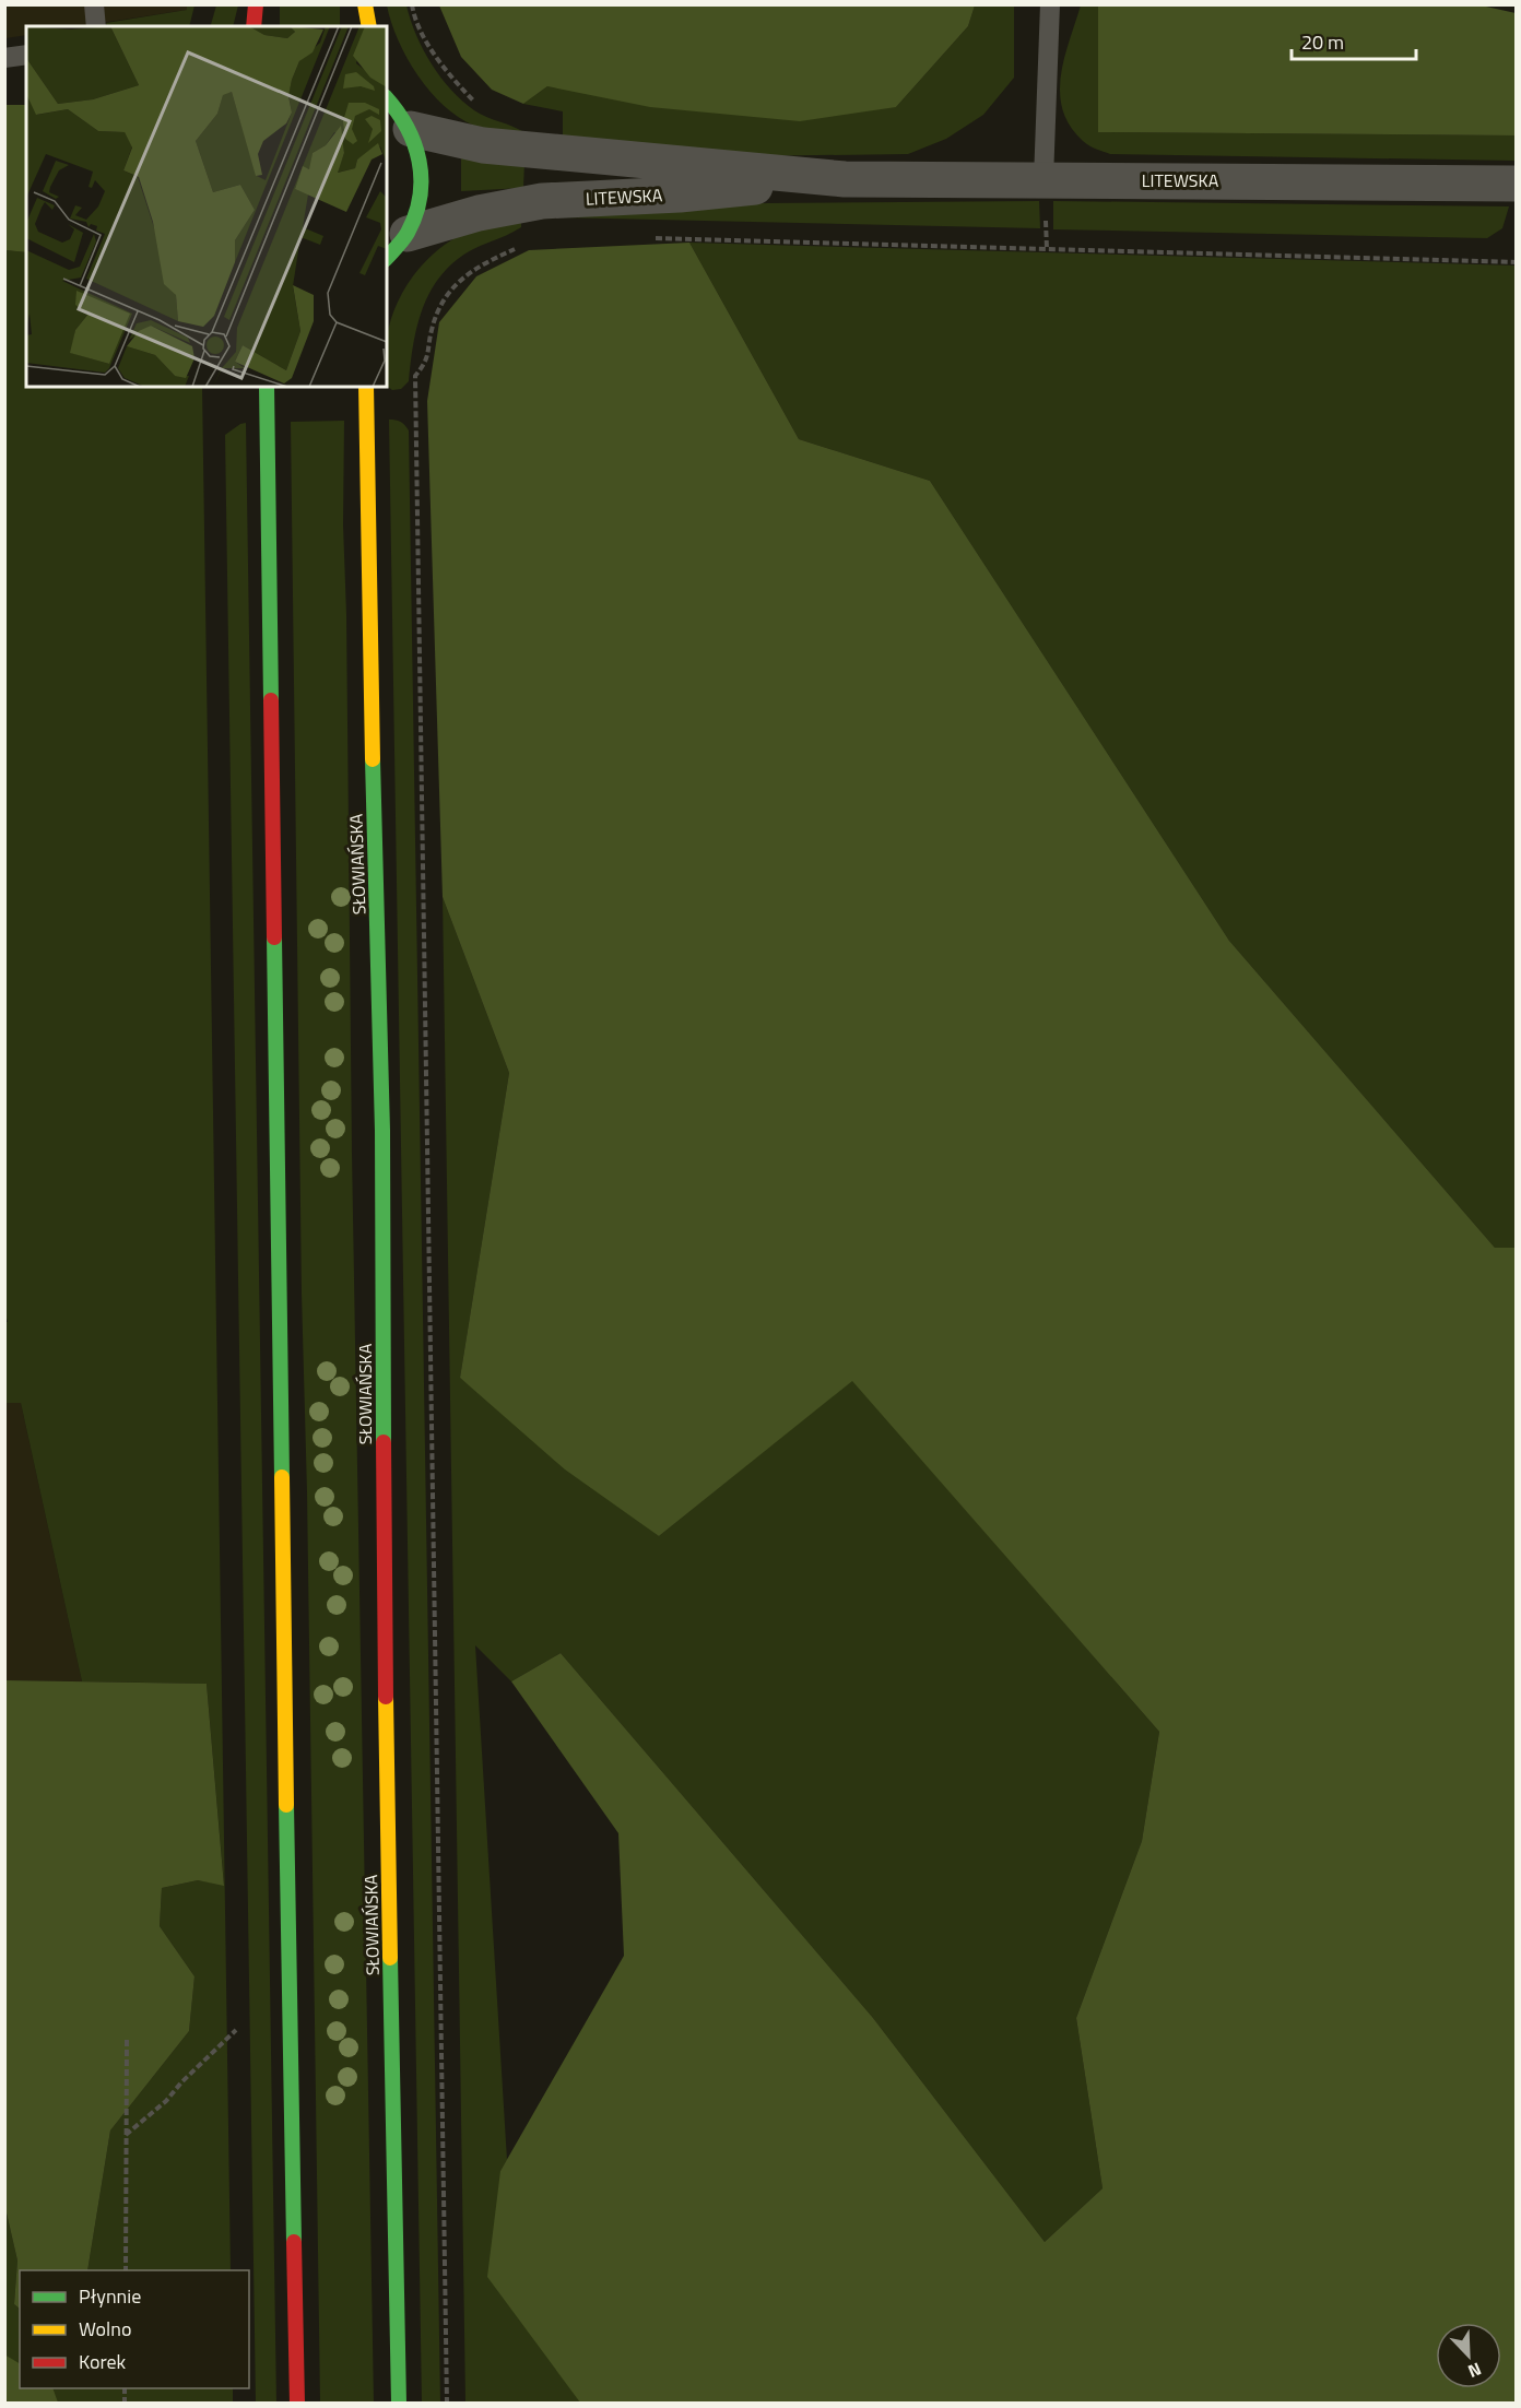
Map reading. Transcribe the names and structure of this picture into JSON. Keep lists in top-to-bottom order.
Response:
{
  "streets": {
    "main road": ["SŁOWIAŃSKA"],
    "street": ["LITEWSKA"]
  },
  "legend": ["Płynnie", "Wolno", "Korek"],
  "scale_bar": "20 m",
  "north": "bottom right"
}
